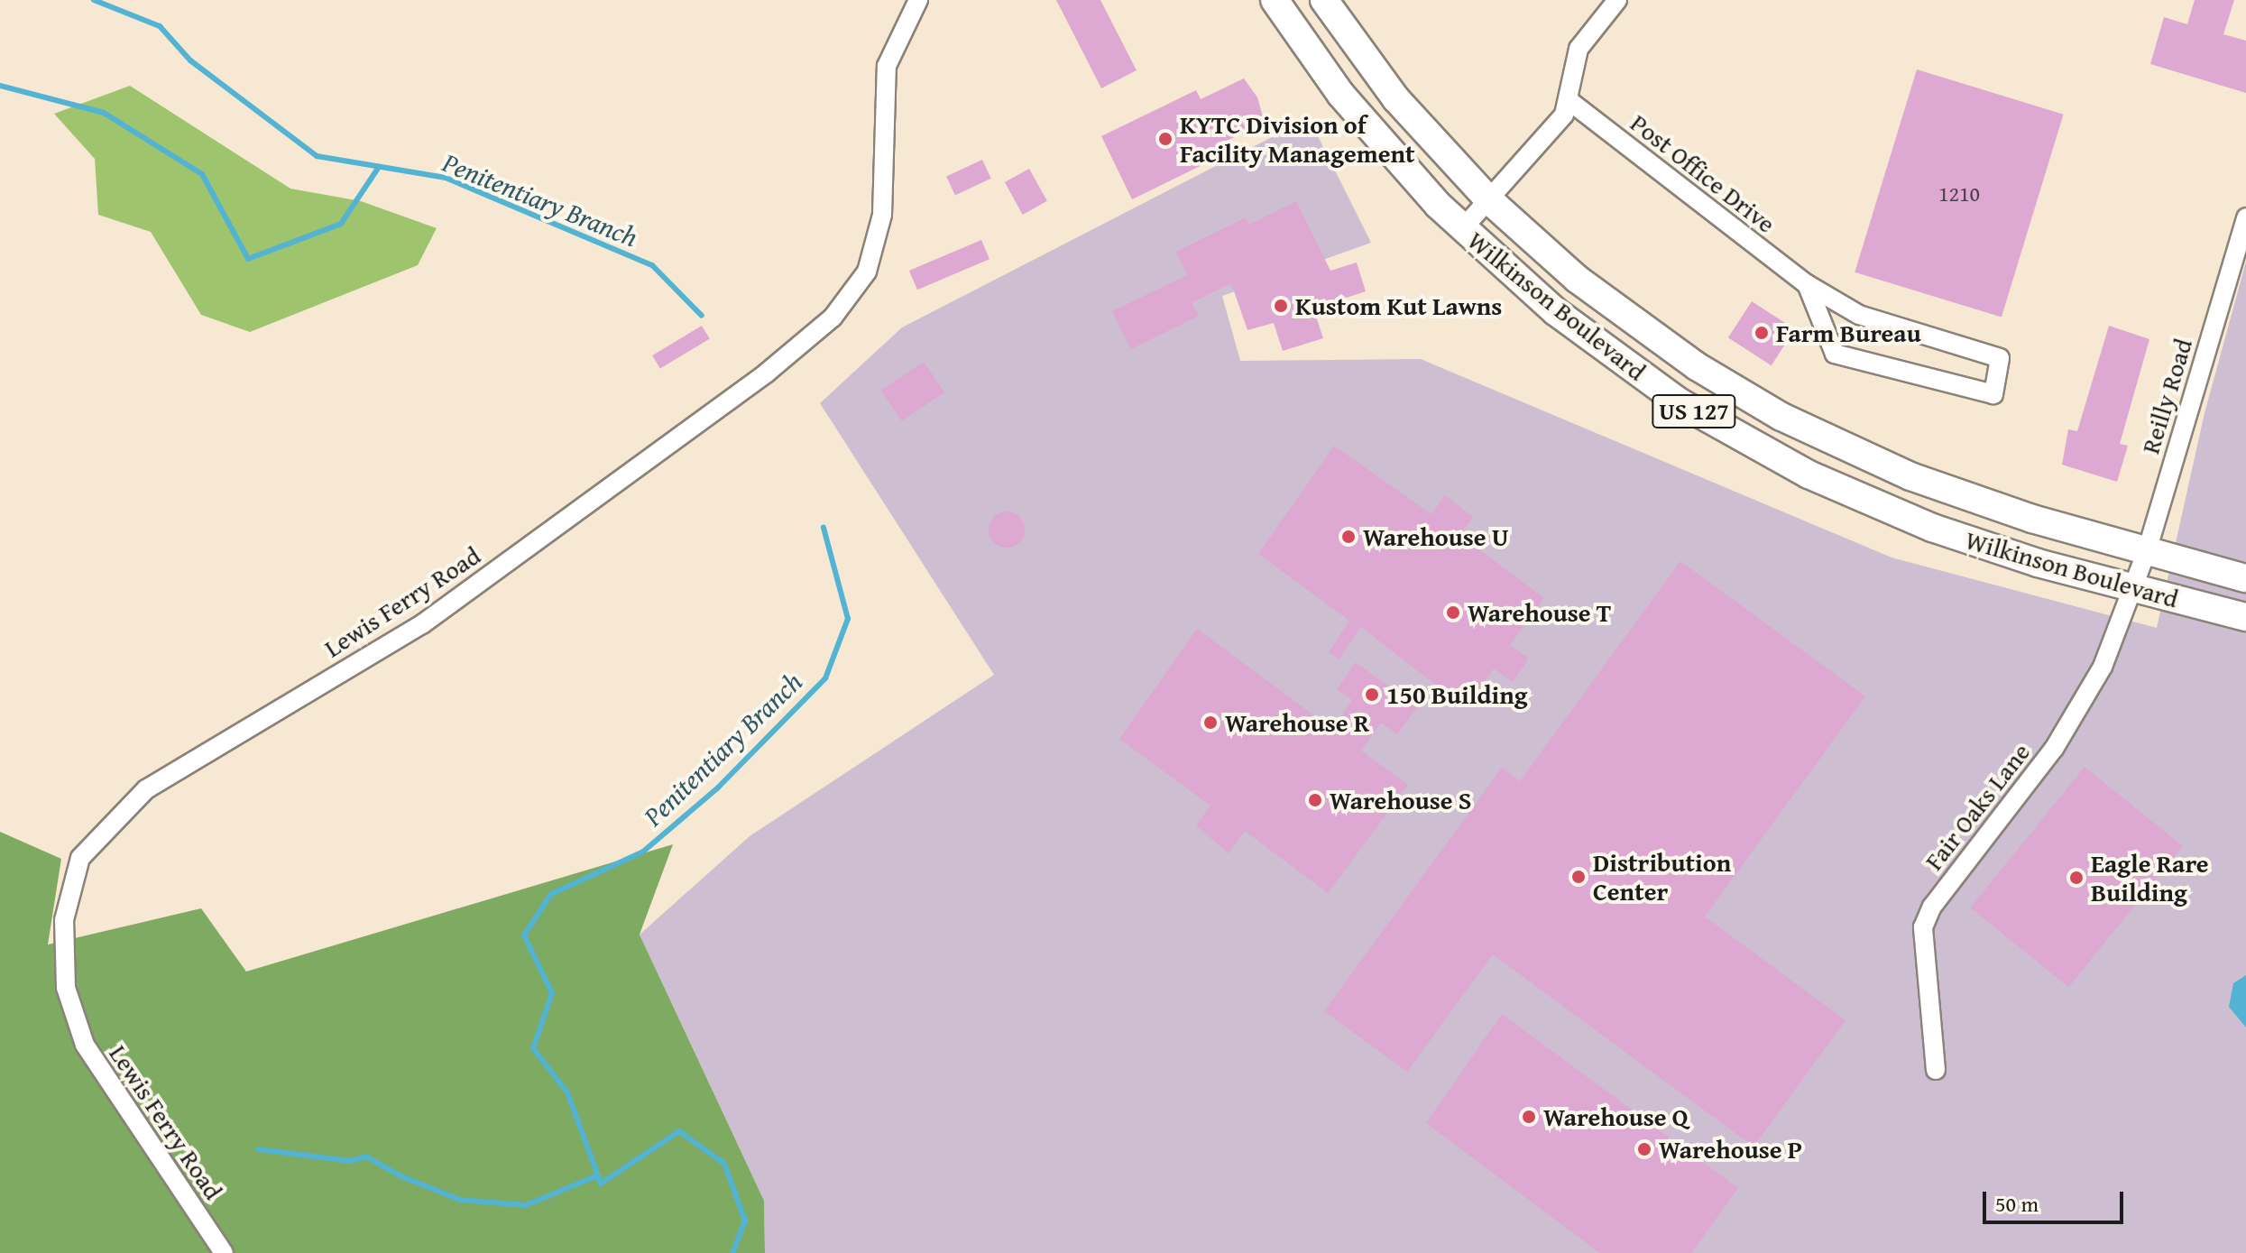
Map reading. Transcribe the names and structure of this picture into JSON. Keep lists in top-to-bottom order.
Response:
{
  "streets": {
    "highway": ["Wilkinson Boulevard", "US 127"],
    "street": [
      "Post Office Drive",
      "Reilly Road",
      "Lewis Ferry Road",
      "Fair Oaks Lane"
    ]
  },
  "crossings": [
    ["Wilkinson Boulevard", "Reilly Road"],
    ["Wilkinson Boulevard", "Fair Oaks Lane"],
    ["Reilly Road", "Fair Oaks Lane"]
  ],
  "water": ["Penitentiary Branch"],
  "places": [
    "KYTC Division of Facility Management",
    "Kustom Kut Lawns",
    "Farm Bureau",
    "Warehouse U",
    "Warehouse T",
    "150 Building",
    "Warehouse R",
    "Warehouse S",
    "Distribution Center",
    "Eagle Rare Building",
    "Warehouse Q",
    "Warehouse P"
  ],
  "house_numbers": ["1210"],
  "scale_bar": "50 m"
}
